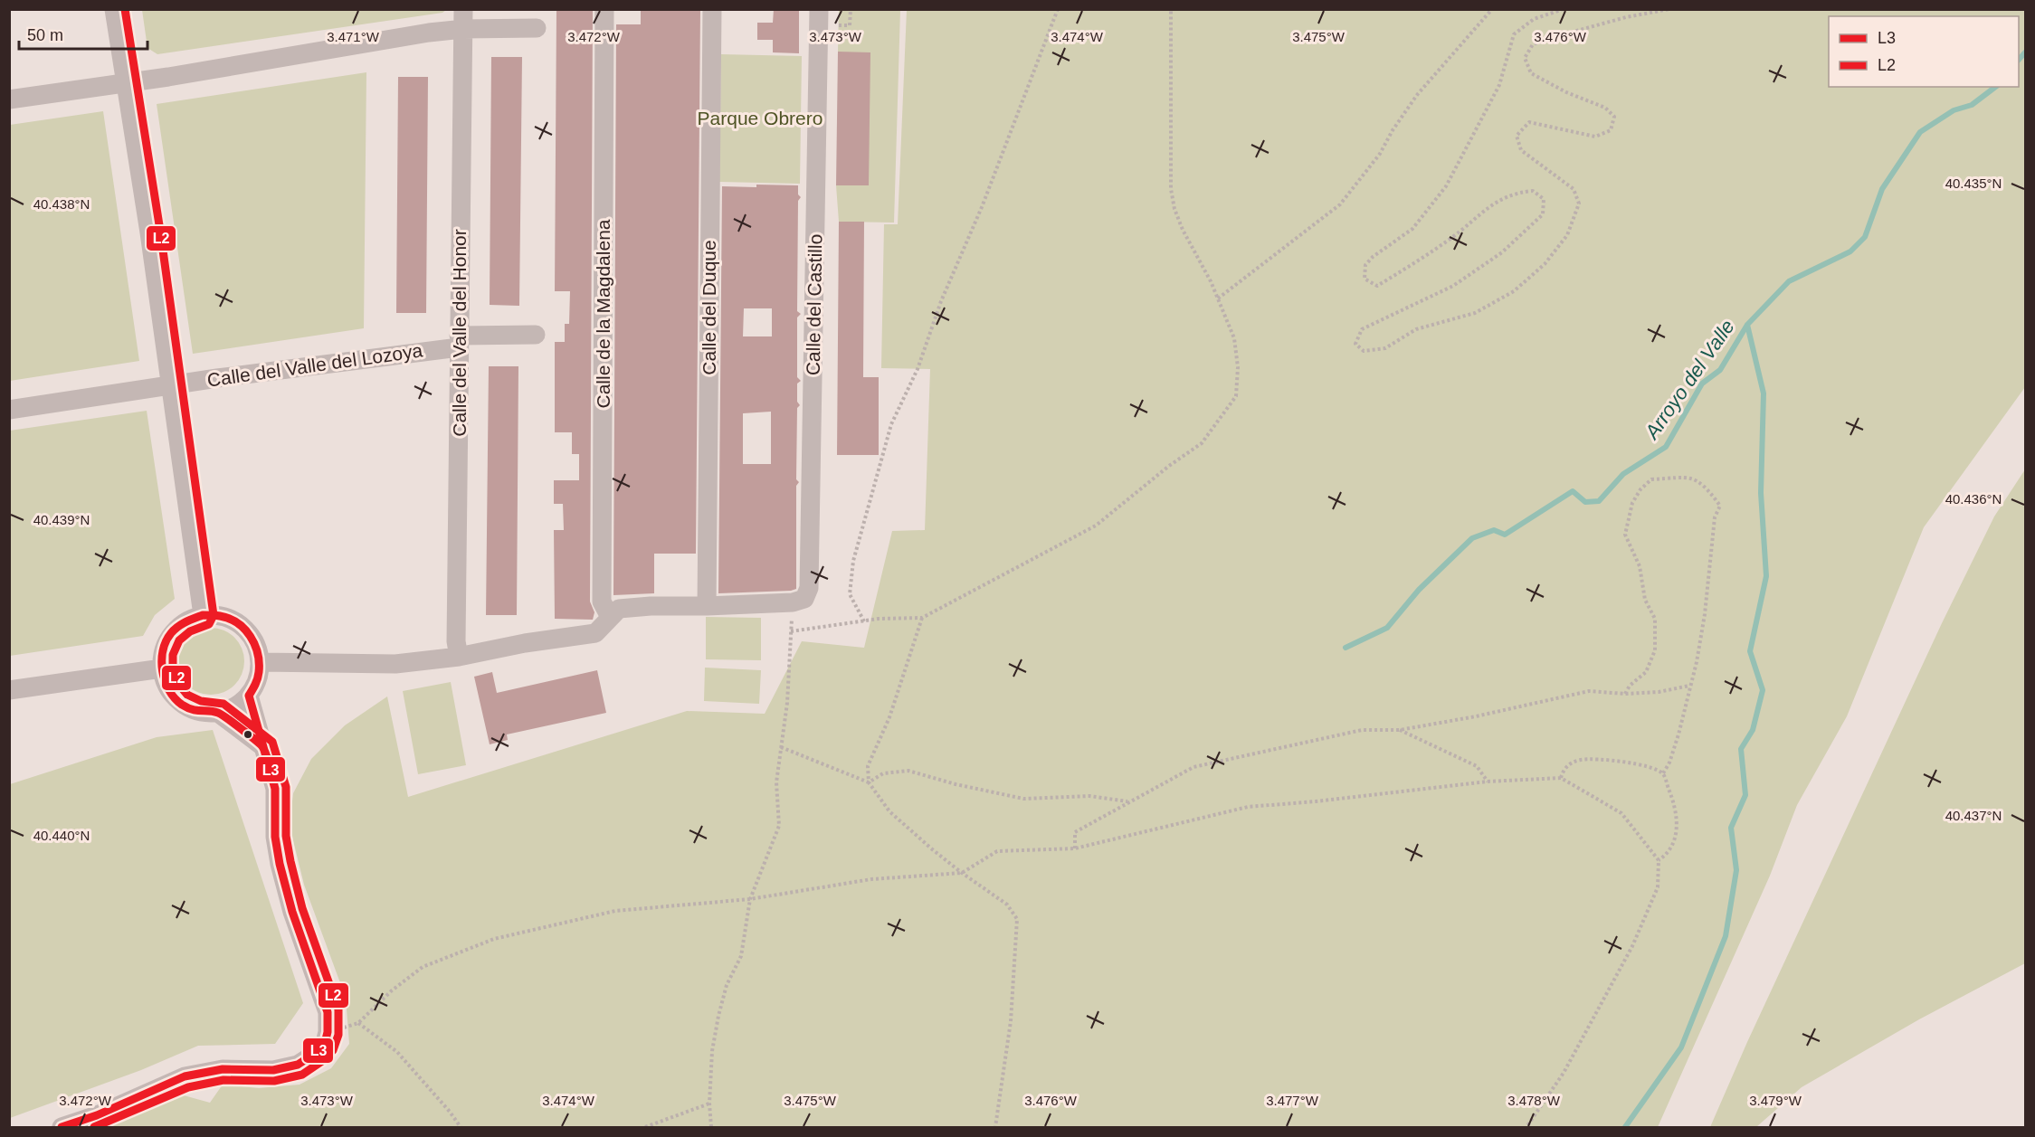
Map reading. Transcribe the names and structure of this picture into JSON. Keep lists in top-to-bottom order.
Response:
{
  "streets": {
    "street": [
      "Calle del Castillo",
      "Calle del Duque",
      "Calle de la Magdalena",
      "Calle del Valle del Honor",
      "Calle del Valle del Lozoya"
    ]
  },
  "crossings": [
    ["Calle del Valle del Honor", "Calle del Valle del Lozoya"]
  ],
  "water": ["Arroyo del Valle"],
  "parks": ["Parque Obrero"],
  "lines": ["transit line L2", "transit line L3"],
  "legend": ["L3", "L2"],
  "scale_bar": "50 m",
  "coordinates": [
    "3.471°W",
    "3.472°W",
    "3.473°W",
    "3.474°W",
    "3.475°W",
    "3.476°W",
    "40.435°N",
    "40.438°N",
    "40.436°N",
    "40.439°N",
    "40.437°N",
    "40.440°N",
    "3.479°W",
    "3.477°W",
    "3.478°W"
  ]
}
